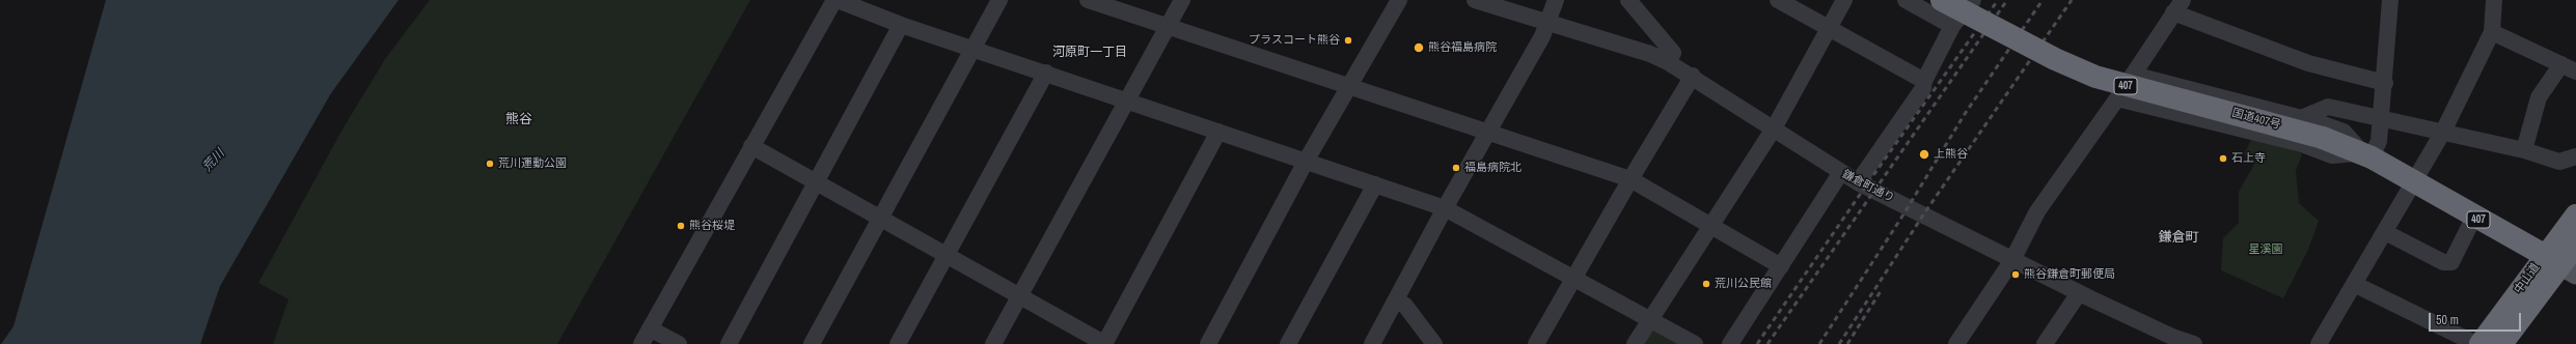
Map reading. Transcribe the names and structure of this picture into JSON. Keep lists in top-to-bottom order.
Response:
{
  "streets": {
    "highway": ["407", "国道407号", "中山道"],
    "street": ["鎌倉町通り"]
  },
  "crossings": [
    ["国道407号", "中山道"]
  ],
  "districts": ["河原町一丁目", "熊谷", "鎌倉町"],
  "water": ["荒川"],
  "parks": ["星溪園"],
  "places": [
    "プラスコート熊谷",
    "熊谷福島病院",
    "上熊谷",
    "石上寺",
    "荒川運動公園",
    "福島病院北",
    "熊谷桜堤",
    "熊谷鎌倉町郵便局",
    "荒川公民館"
  ],
  "scale_bar": "50 m"
}
